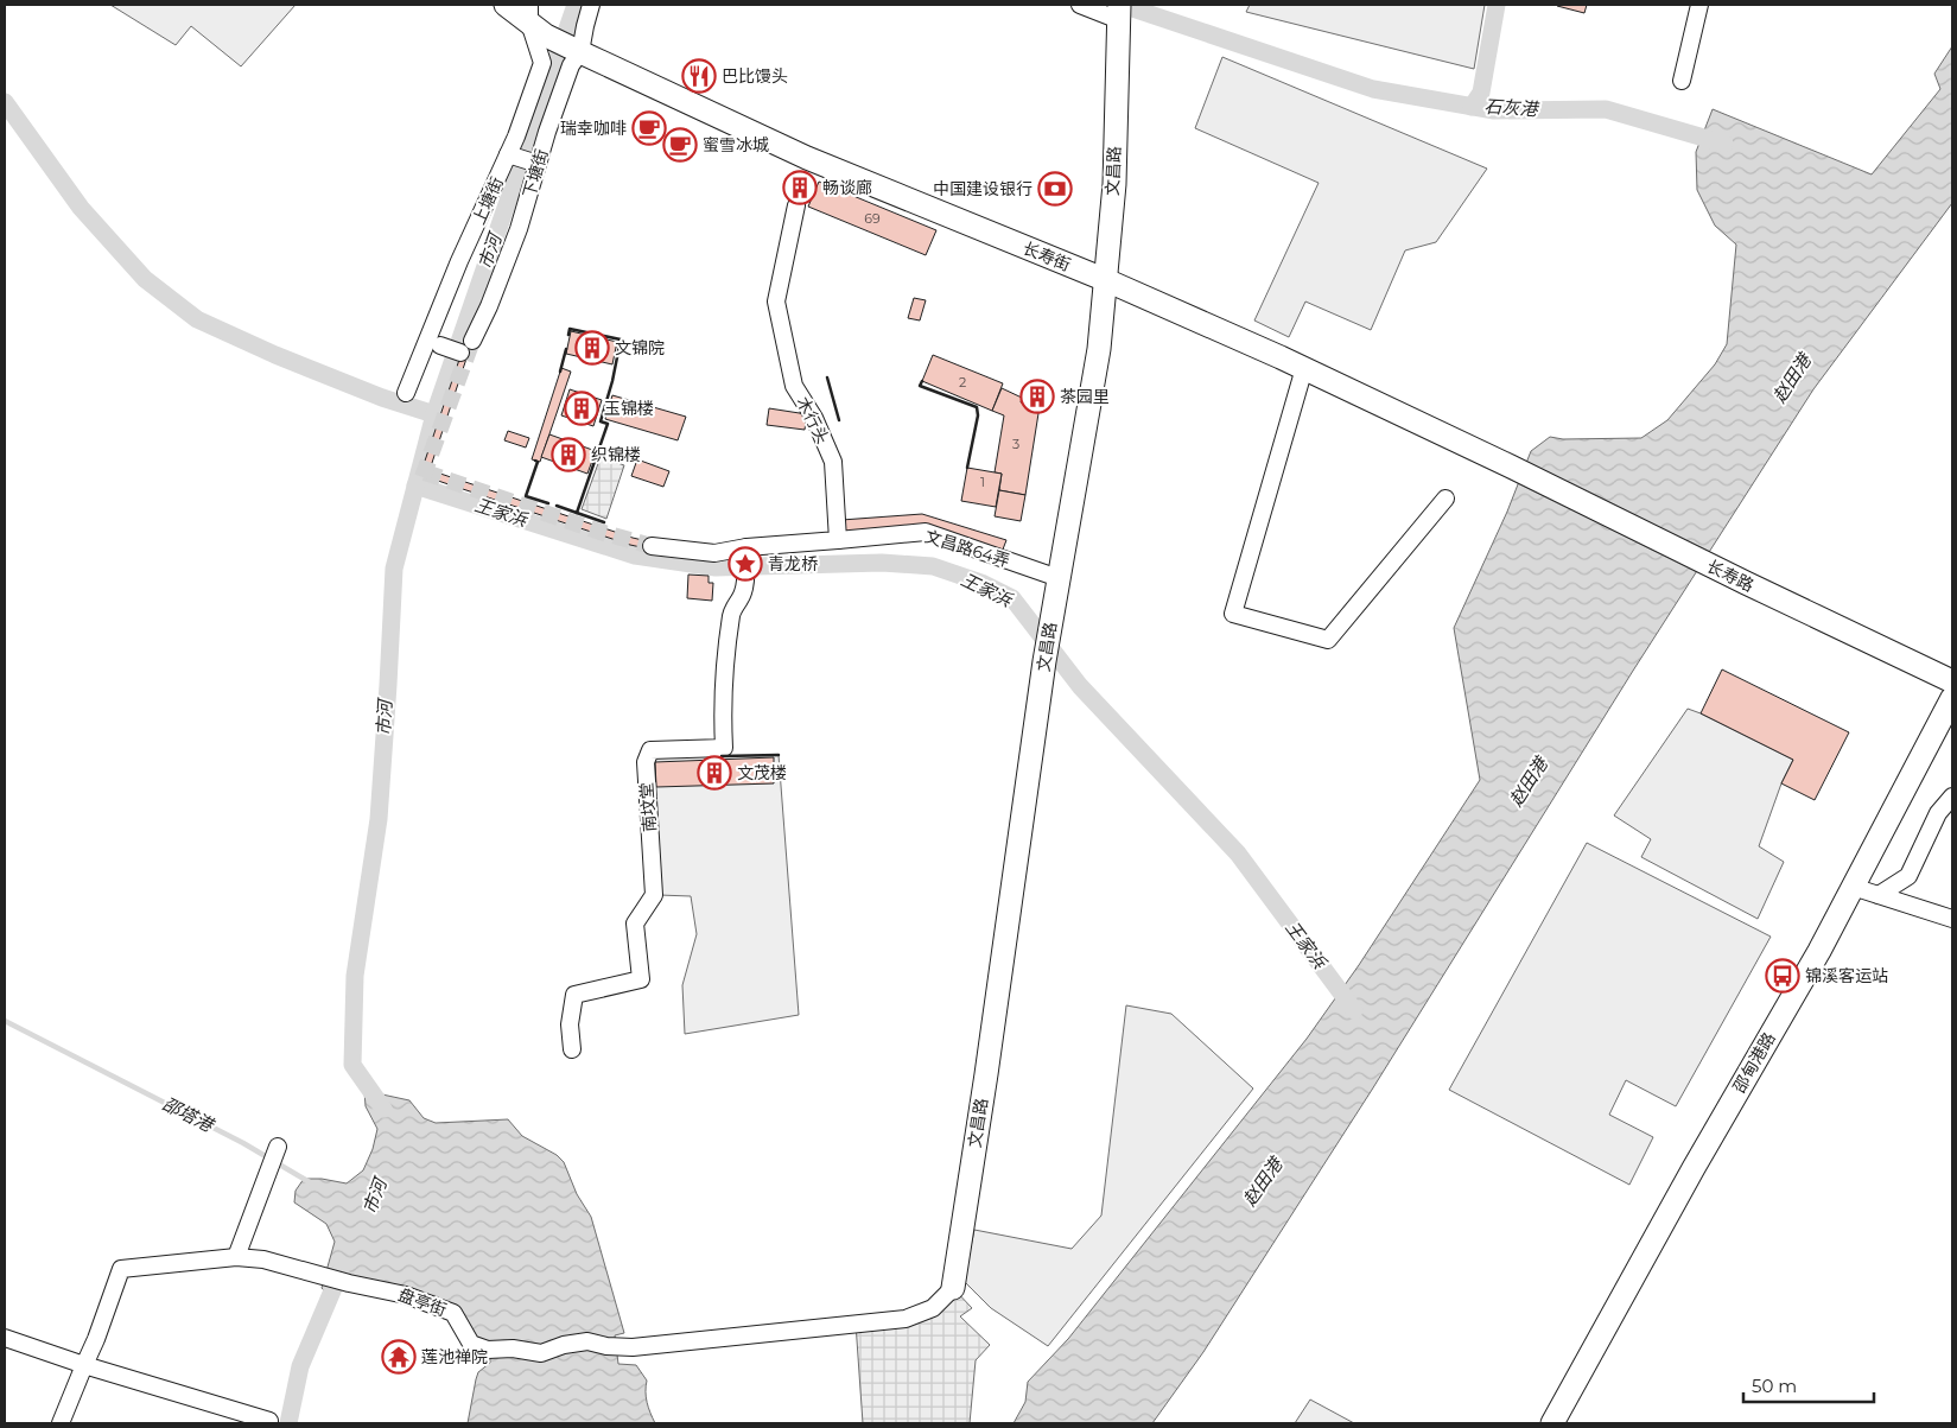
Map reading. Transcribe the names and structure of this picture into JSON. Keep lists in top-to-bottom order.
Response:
{
  "streets": {
    "street": [
      "文昌路",
      "下塘街",
      "上塘街",
      "长寿街",
      "木行头",
      "文昌路64弄",
      "长寿路",
      "南坟堂",
      "邵甸港路",
      "盘亭街"
    ]
  },
  "crossings": [
    ["文昌路", "长寿街"],
    ["文昌路", "文昌路64弄"],
    ["文昌路", "盘亭街"],
    ["下塘街", "上塘街"],
    ["下塘街", "长寿街"],
    ["长寿街", "长寿路"],
    ["木行头", "文昌路64弄"]
  ],
  "water": [
    "石灰港",
    "市河",
    "赵田港",
    "王家浜",
    "邵塔港"
  ],
  "places": {
    "restaurant": ["巴比馒头"],
    "cafe": ["瑞幸咖啡", "蜜雪冰城"],
    "building": [
      "畅谈廊",
      "文锦院",
      "茶园里",
      "玉锦楼",
      "织锦楼",
      "文茂楼"
    ],
    "bank": ["中国建设银行"],
    "place": ["青龙桥"],
    "bus stop": ["锦溪客运站"],
    "temple": ["莲池禅院"]
  },
  "house_numbers": [
    "69",
    "2",
    "3",
    "1"
  ],
  "scale_bar": "50 m"
}
